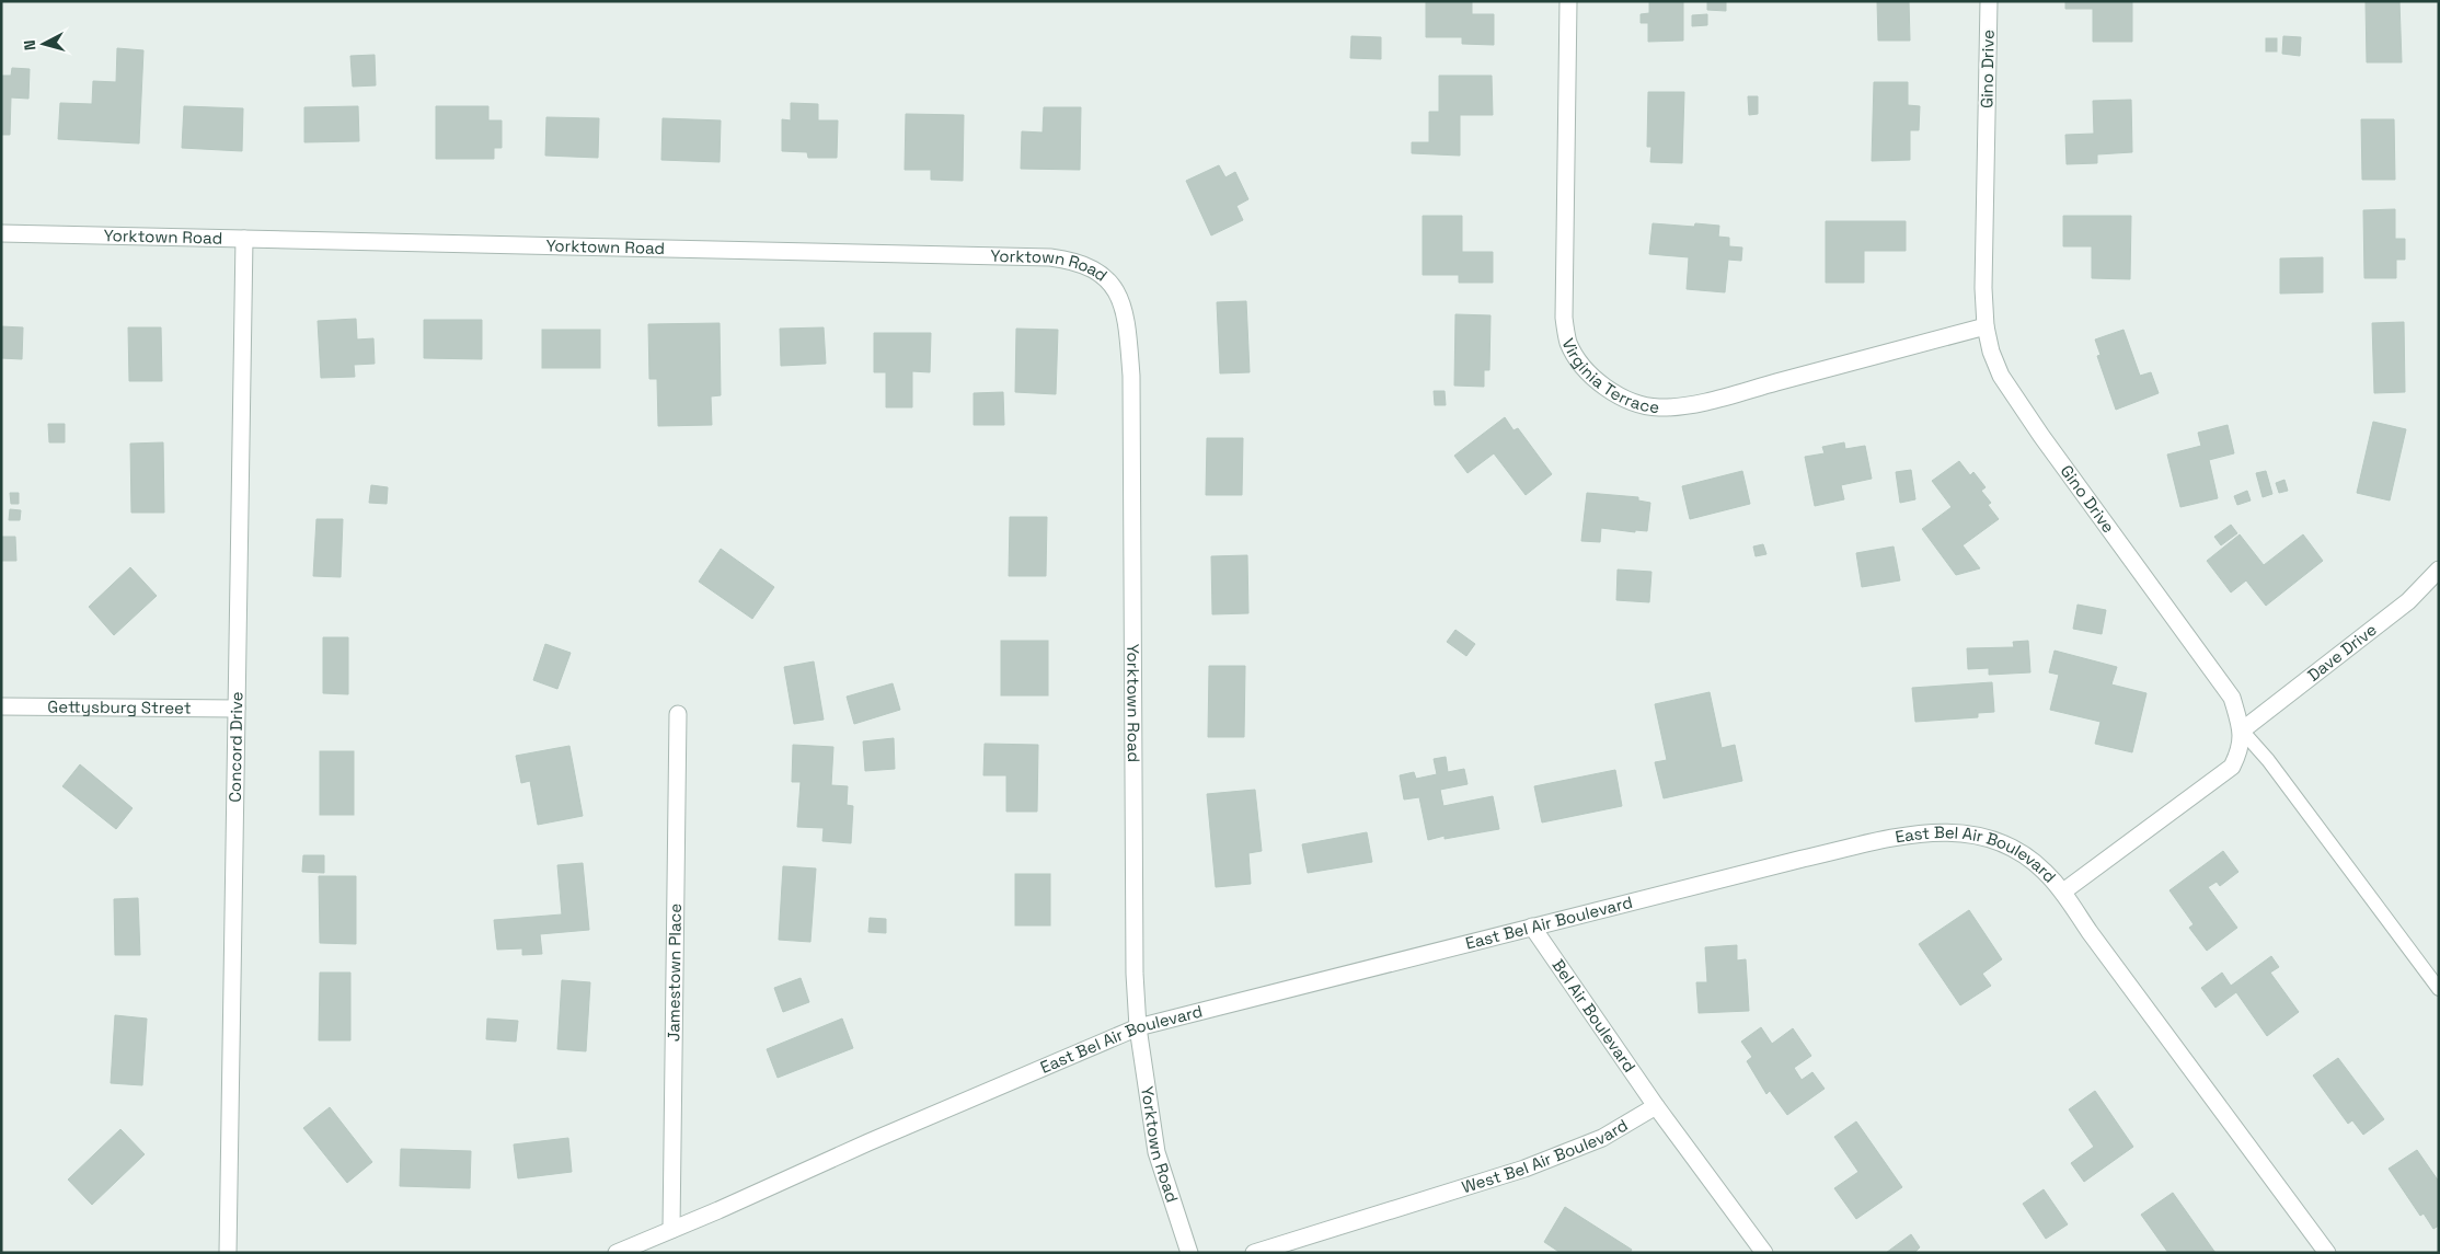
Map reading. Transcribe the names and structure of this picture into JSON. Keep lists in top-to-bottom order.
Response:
{
  "streets": {
    "street": [
      "Gino Drive",
      "Yorktown Road",
      "Virginia Terrace",
      "Dave Drive",
      "Gettysburg Street",
      "Concord Drive",
      "East Bel Air Boulevard",
      "Jamestown Place",
      "Bel Air Boulevard",
      "West Bel Air Boulevard"
    ]
  },
  "crossings": [
    ["Gino Drive", "Virginia Terrace"],
    ["Gino Drive", "Dave Drive"],
    ["Gino Drive", "East Bel Air Boulevard"],
    ["Yorktown Road", "Concord Drive"],
    ["Yorktown Road", "East Bel Air Boulevard"],
    ["Gettysburg Street", "Concord Drive"],
    ["East Bel Air Boulevard", "Jamestown Place"],
    ["East Bel Air Boulevard", "Bel Air Boulevard"],
    ["Bel Air Boulevard", "West Bel Air Boulevard"]
  ],
  "north": "left"
}
